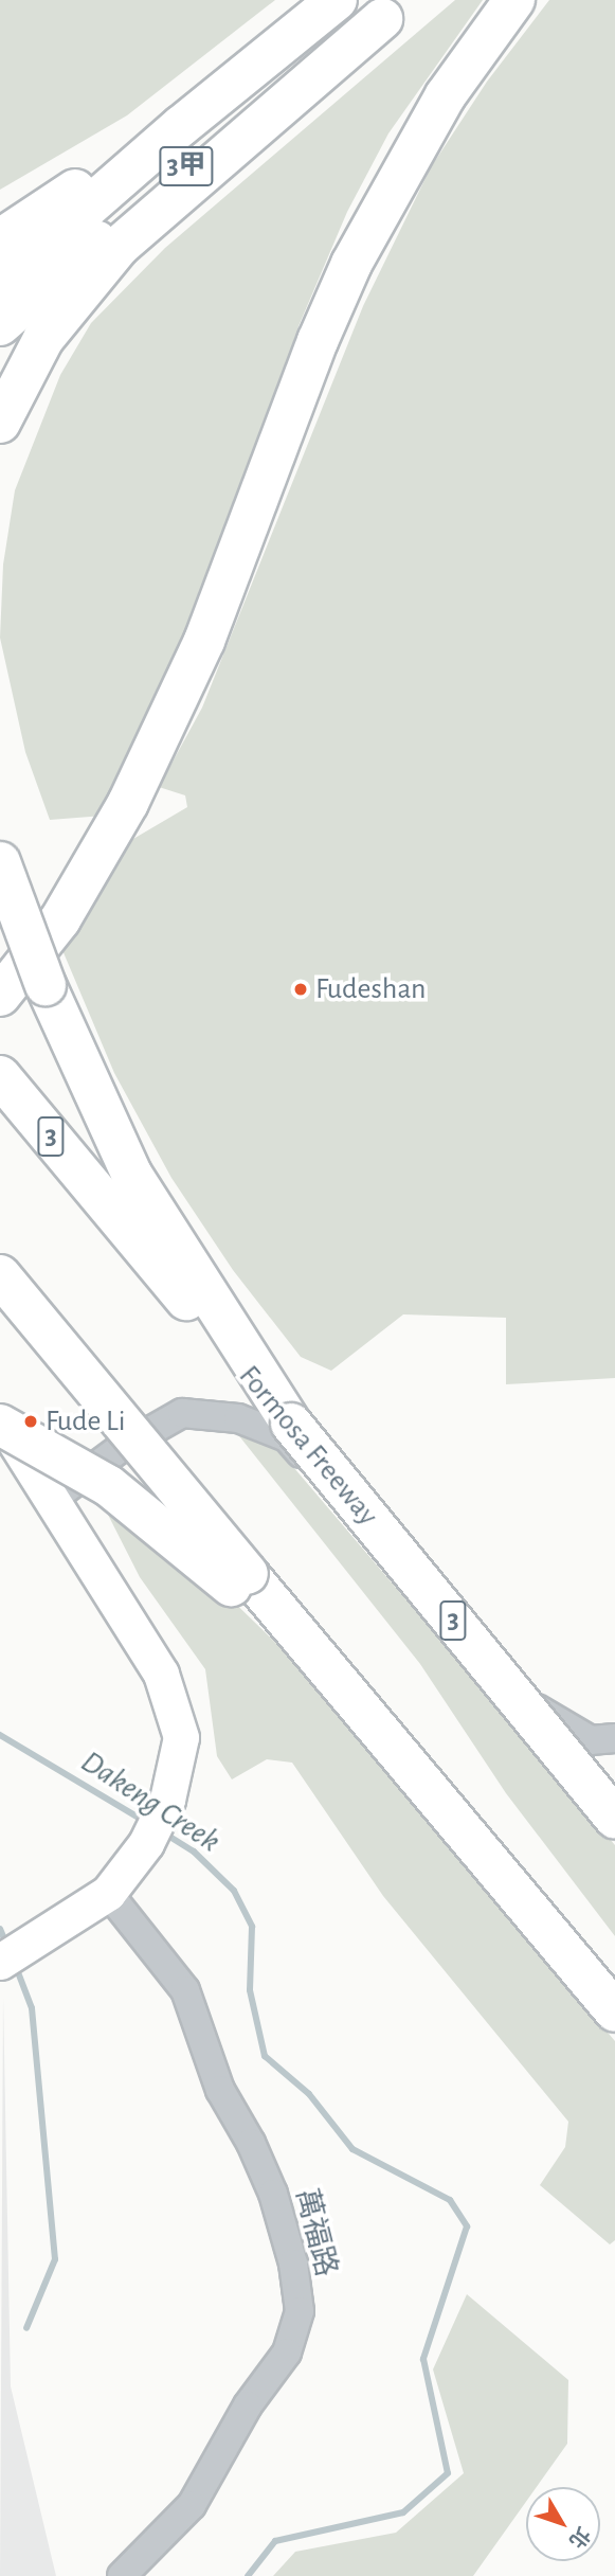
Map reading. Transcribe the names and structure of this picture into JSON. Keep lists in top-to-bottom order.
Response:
{
  "streets": {
    "highway": ["3甲", "3", "Formosa Freeway"],
    "street": ["萬福路"]
  },
  "crossings": [
    ["3", "Formosa Freeway"]
  ],
  "water": ["Dakeng Creek"],
  "places": ["Fudeshan", "Fude Li"],
  "north": "bottom right"
}
